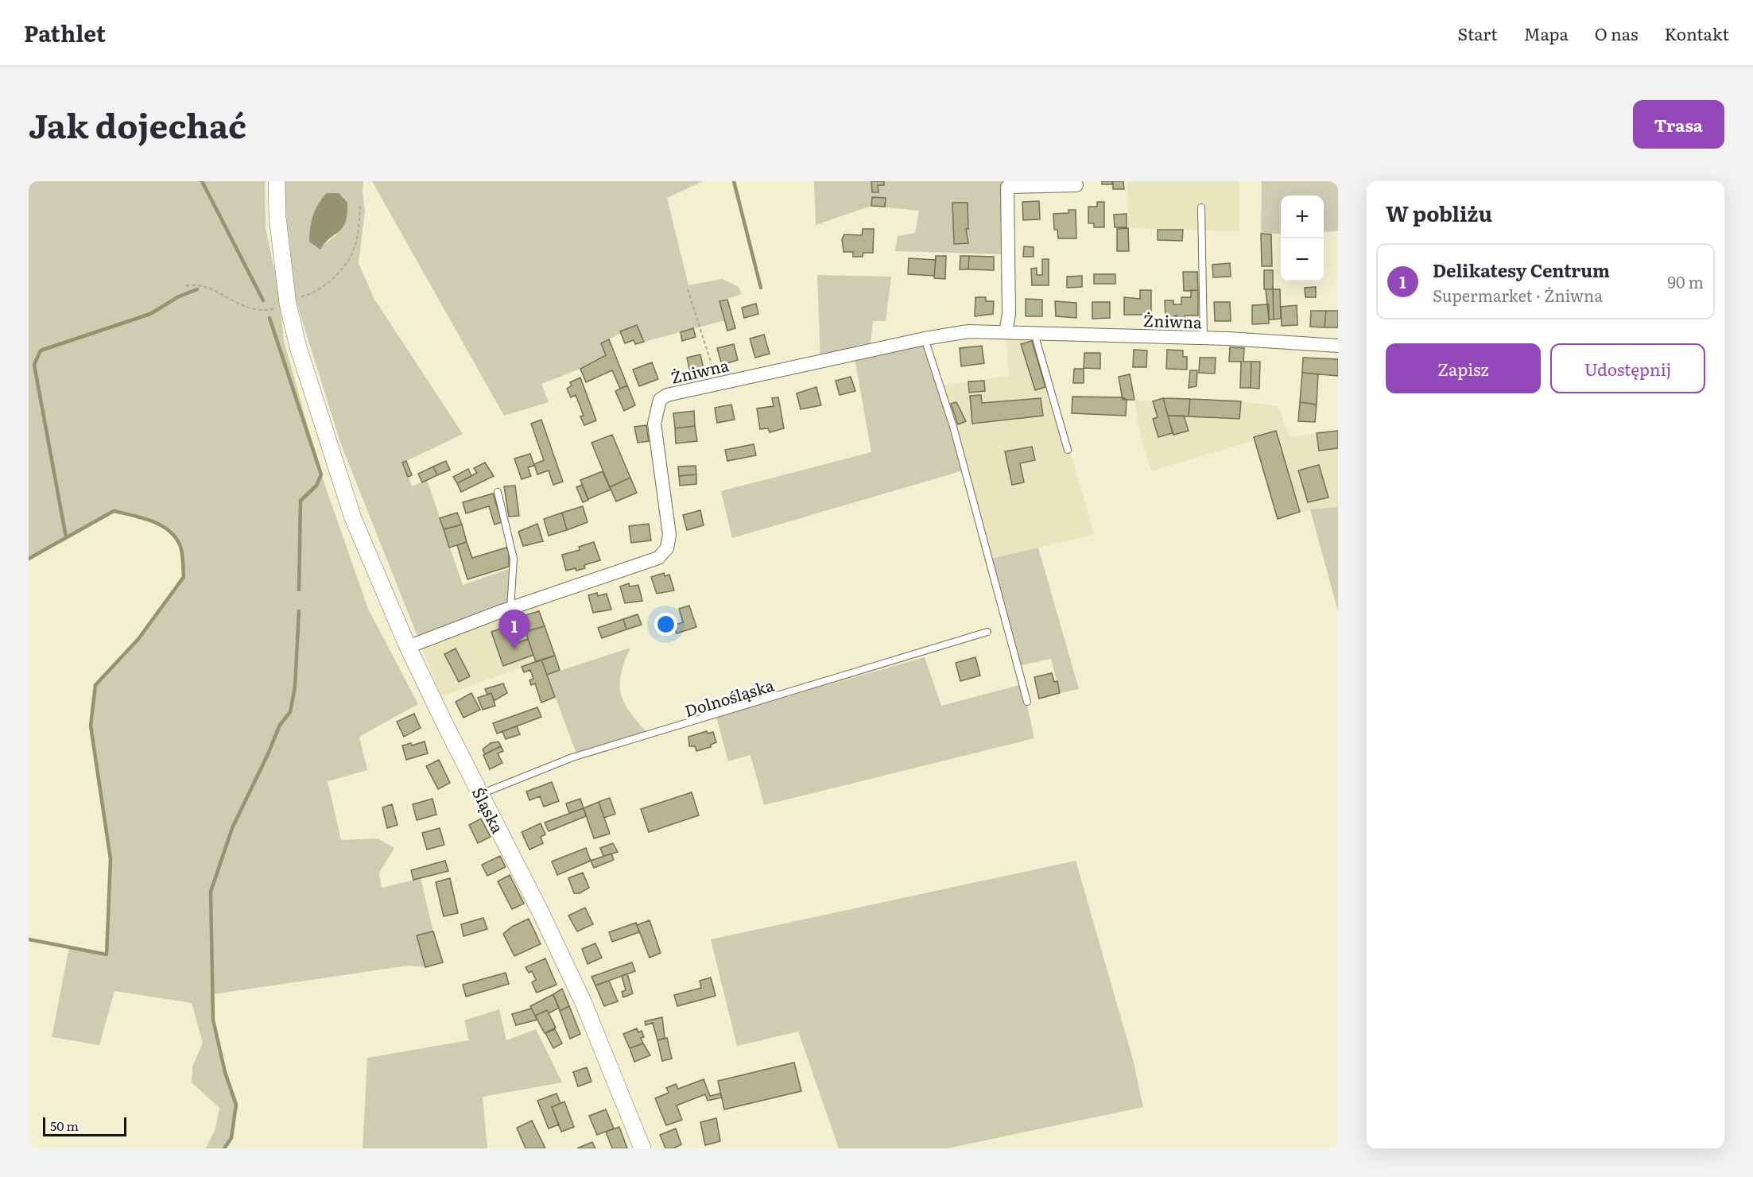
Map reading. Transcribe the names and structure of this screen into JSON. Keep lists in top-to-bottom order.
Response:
{
  "streets": {
    "street": ["Żniwna", "Śląska"],
    "lane": ["Dolnośląska"]
  },
  "crossings": [
    ["Żniwna", "Śląska"],
    ["Dolnośląska", "Śląska"]
  ],
  "scale_bar": "50 m",
  "page": {
    "header": "Pathlet",
    "nav": [
      "Start",
      "Mapa",
      "O nas",
      "Kontakt"
    ],
    "title": "Jak dojechać",
    "buttons": [
      "Trasa",
      ["Zapisz", "Udostępnij"]
    ],
    "heading": "W pobliżu",
    "map_buttons": ["+", "−"],
    "list": [
      {
        "mark": "1",
        "name": "Delikatesy Centrum",
        "note": "Supermarket · Żniwna",
        "value": "90 m"
      }
    ],
    "pins": "1",
    "scale": "50 m"
  }
}
